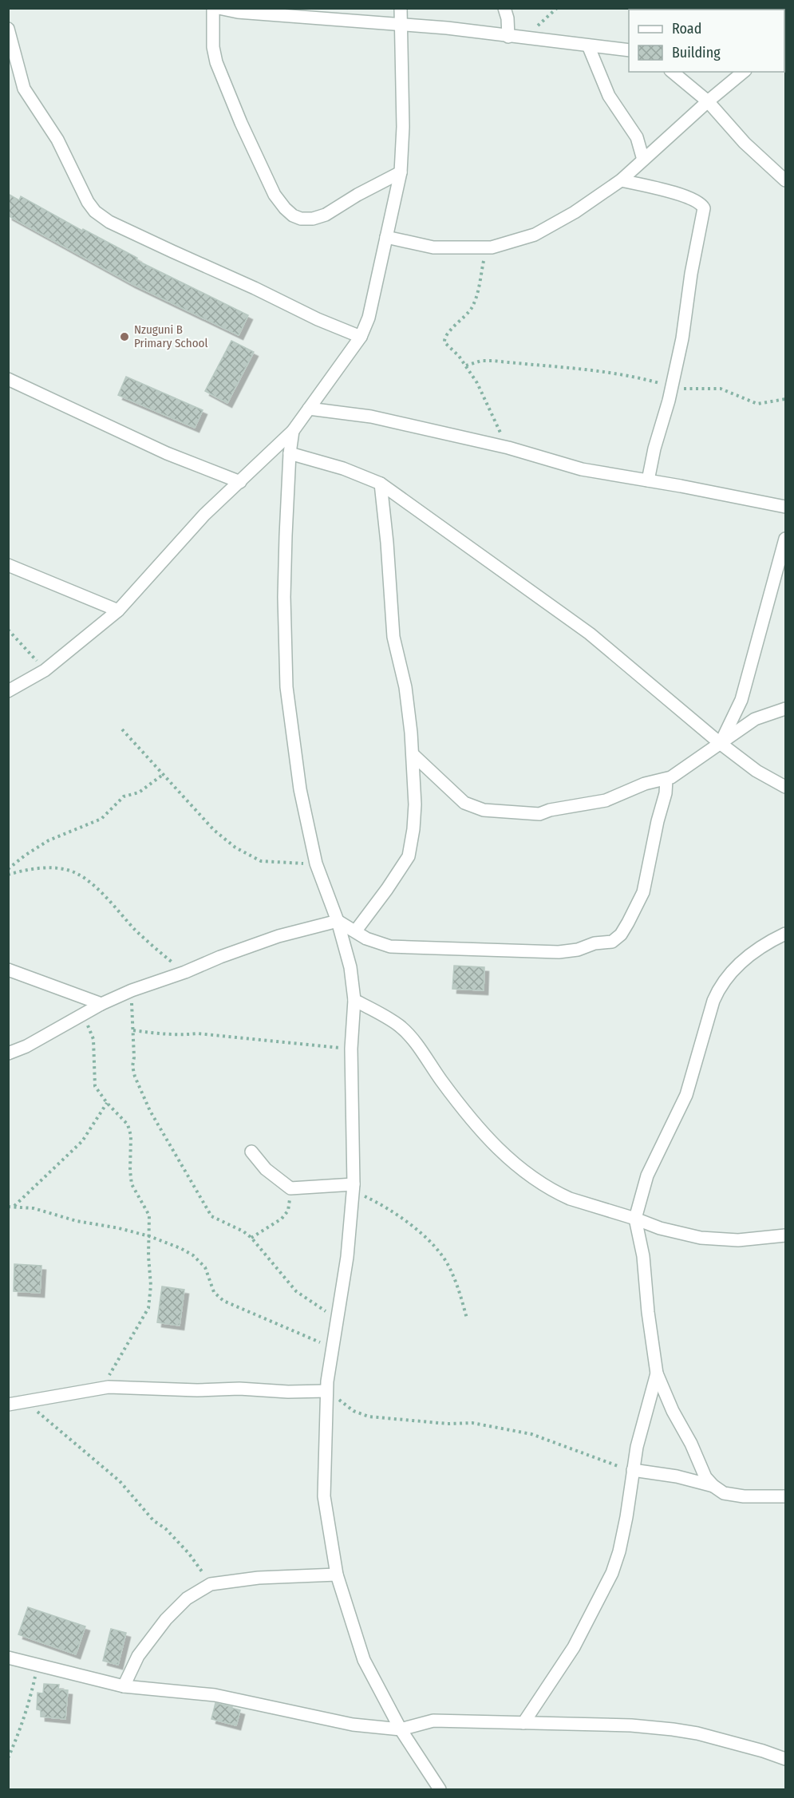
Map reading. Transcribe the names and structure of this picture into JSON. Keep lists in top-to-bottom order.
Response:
{
  "places": ["Nzuguni B Primary School"],
  "legend": ["Road", "Building"]
}
